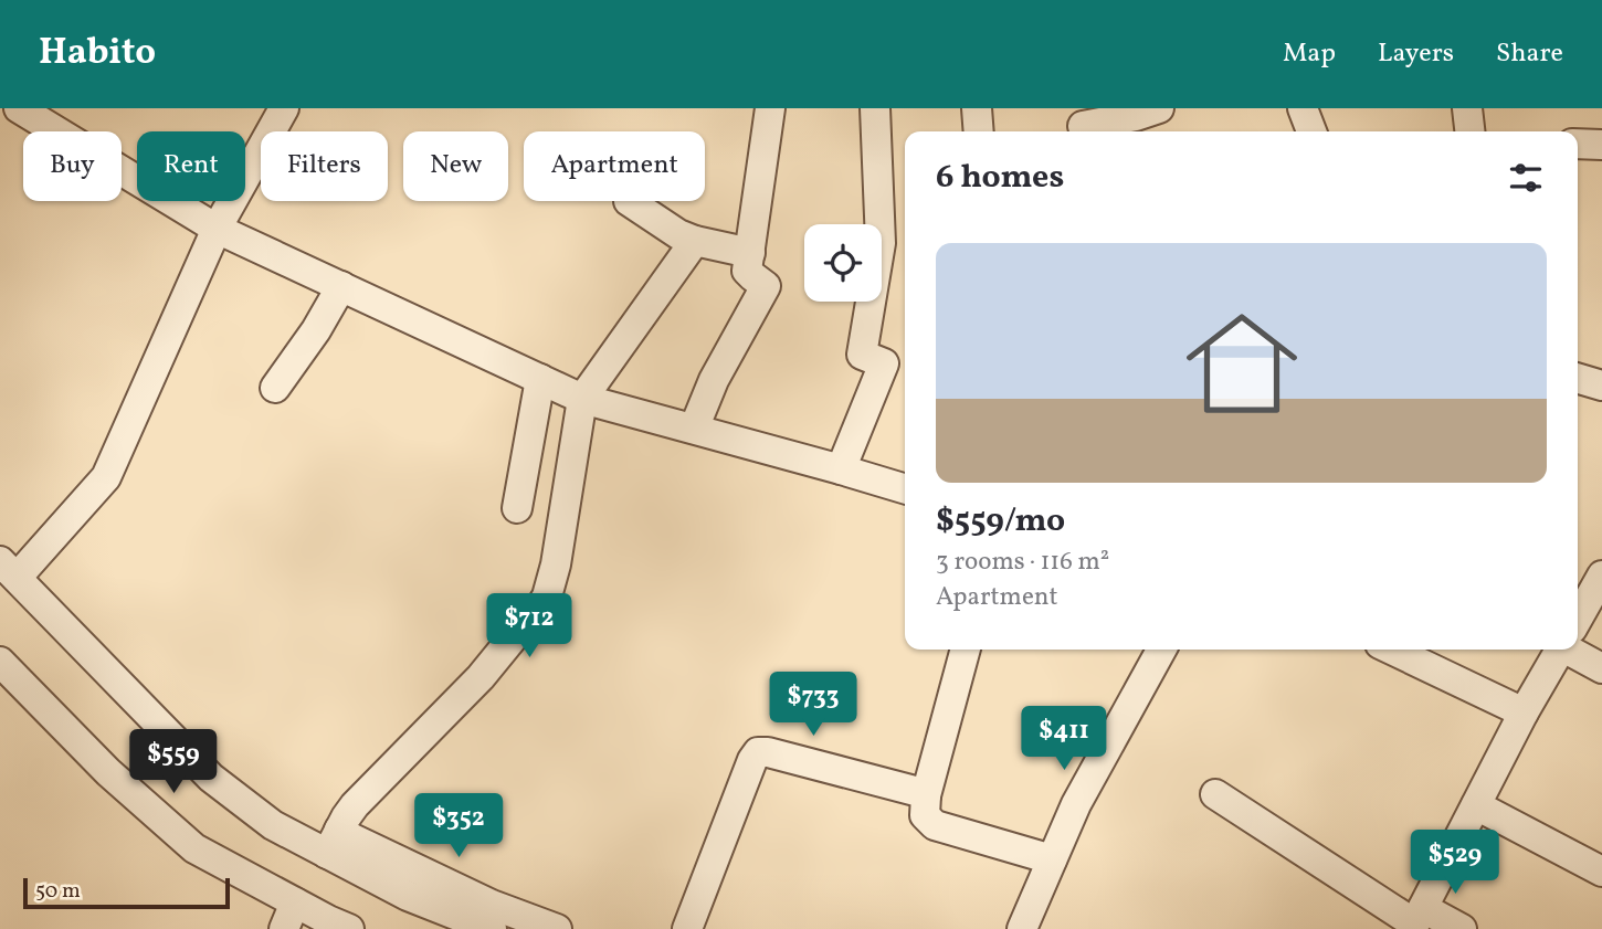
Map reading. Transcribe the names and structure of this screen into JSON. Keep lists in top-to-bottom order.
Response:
{
  "scale_bar": "50 m",
  "page": {
    "header": "Habito",
    "nav": ["Map", "Layers", "Share"],
    "chip": [
      "Buy",
      "Rent",
      "Filters",
      "New",
      "Apartment"
    ],
    "heading": "6 homes",
    "list": [
      {
        "name": "$559/mo",
        "note": "3 rooms · 116 m² · Apartment"
      }
    ],
    "price": [
      "$712",
      "$733",
      "$411",
      "$559",
      "$352",
      "$529"
    ],
    "scale": "50 m"
  }
}
